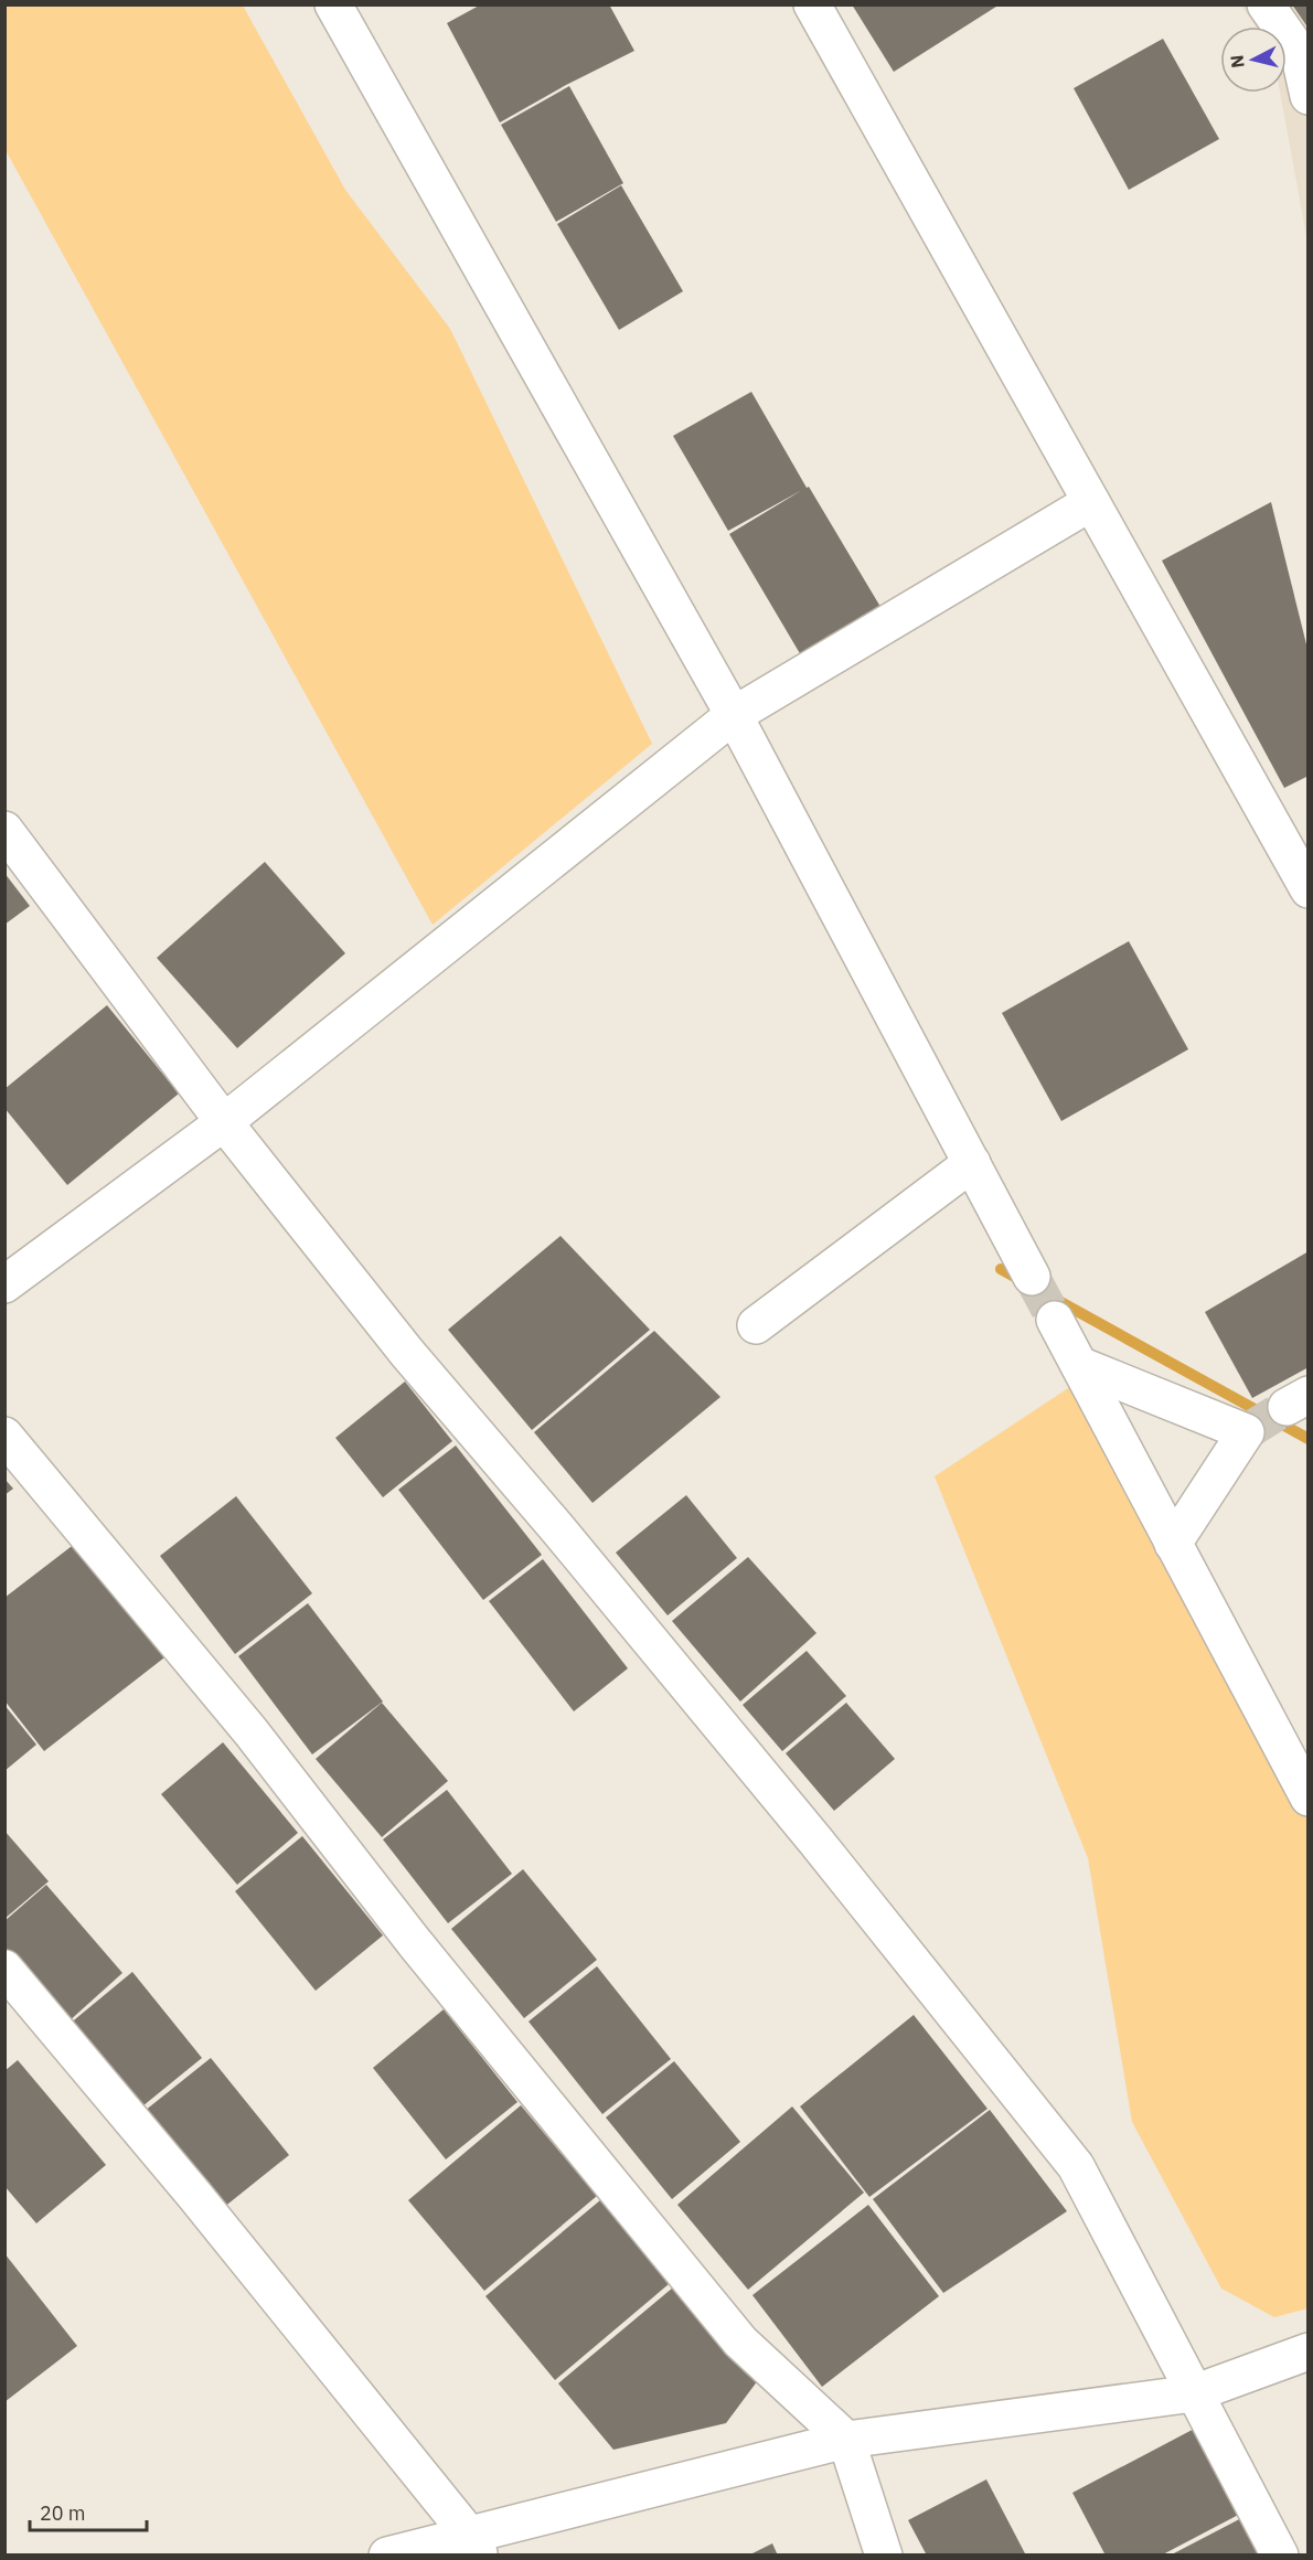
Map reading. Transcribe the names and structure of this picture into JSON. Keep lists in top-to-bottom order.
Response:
{
  "scale_bar": "20 m",
  "north": "left"
}
